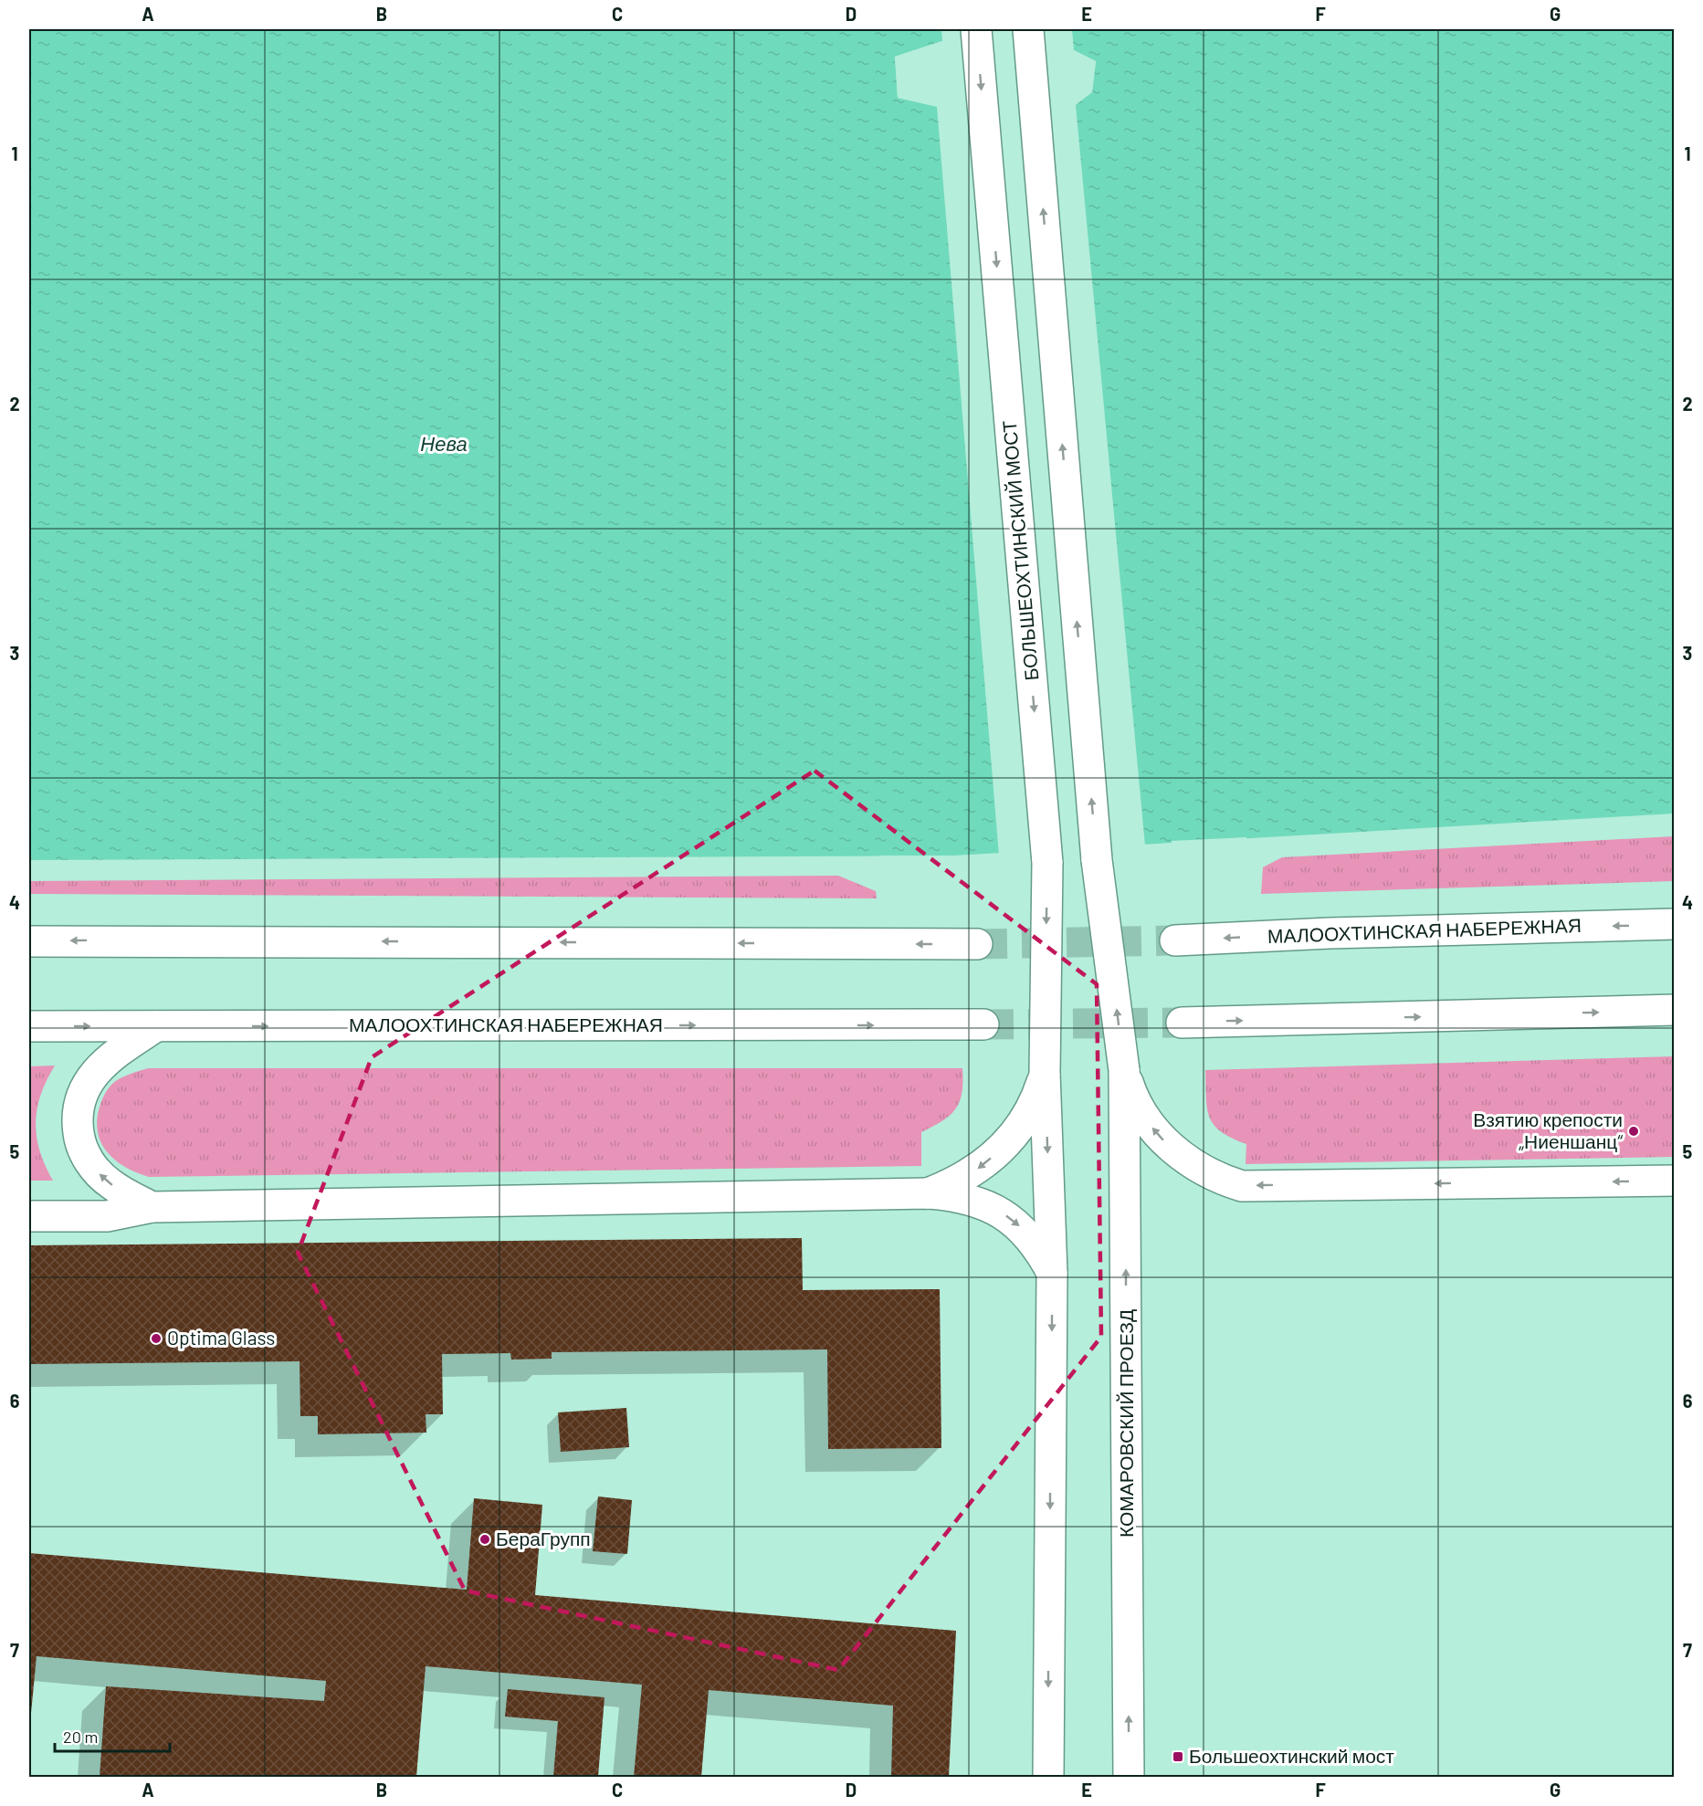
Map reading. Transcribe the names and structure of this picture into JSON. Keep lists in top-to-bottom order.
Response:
{
  "streets": {
    "main road": ["БОЛЬШЕОХТИНСКИЙ МОСТ", "МАЛООХТИНСКАЯ НАБЕРЕЖНАЯ", "КОМАРОВСКИЙ ПРОЕЗД"]
  },
  "water": ["Нева"],
  "places": {
    "other": ["Взятию крепости „Ниеншанц“", "Optima Glass", "БераГрупп"],
    "transit": ["Большеохтинский мост"]
  },
  "scale_bar": "20 m",
  "grid": {
    "columns": [
      "A",
      "B",
      "C",
      "D",
      "E",
      "F",
      "G"
    ],
    "rows": [
      "1",
      "2",
      "3",
      "4",
      "5",
      "6",
      "7"
    ]
  }
}
